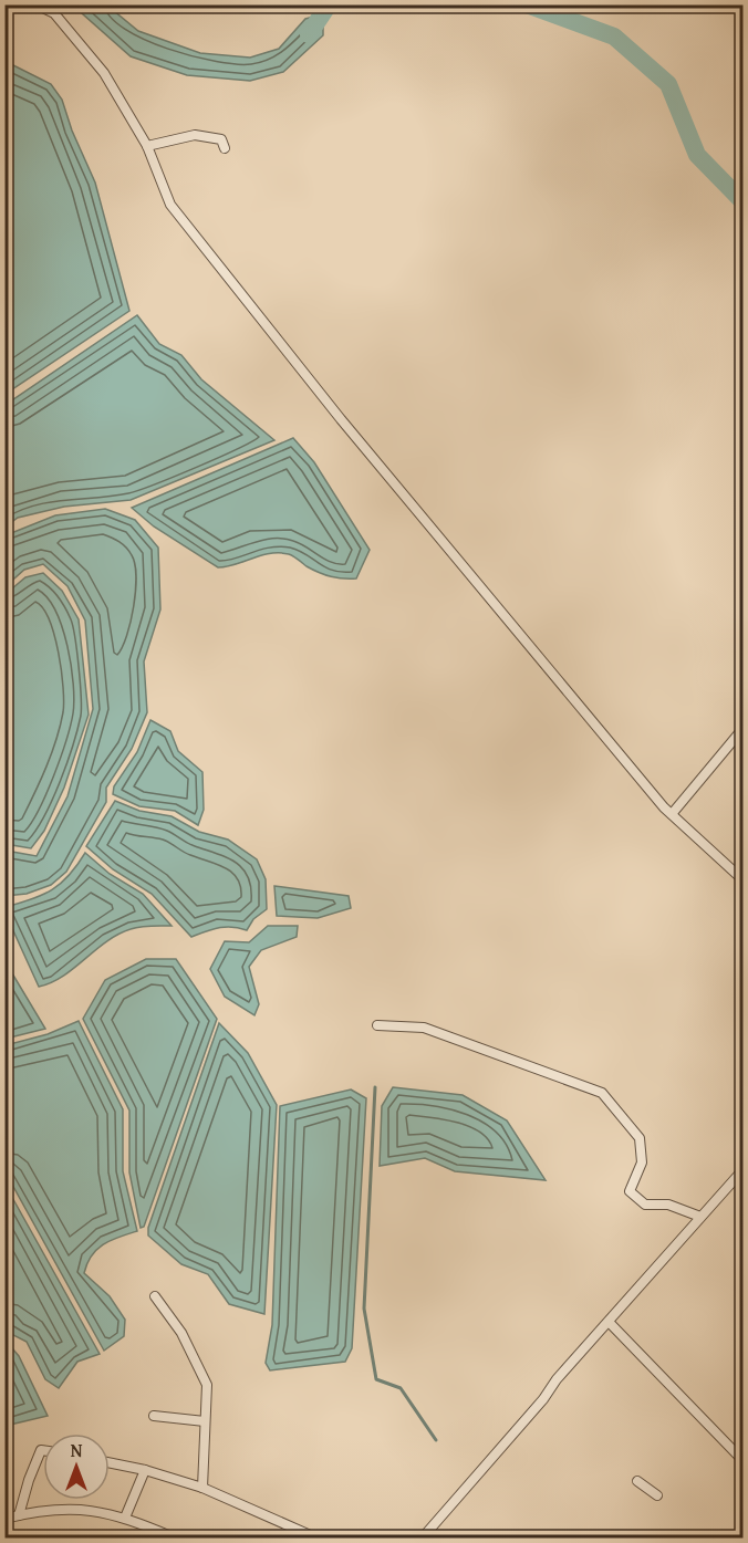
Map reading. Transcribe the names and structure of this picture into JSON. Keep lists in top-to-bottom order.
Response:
{
  "north": "top"
}
